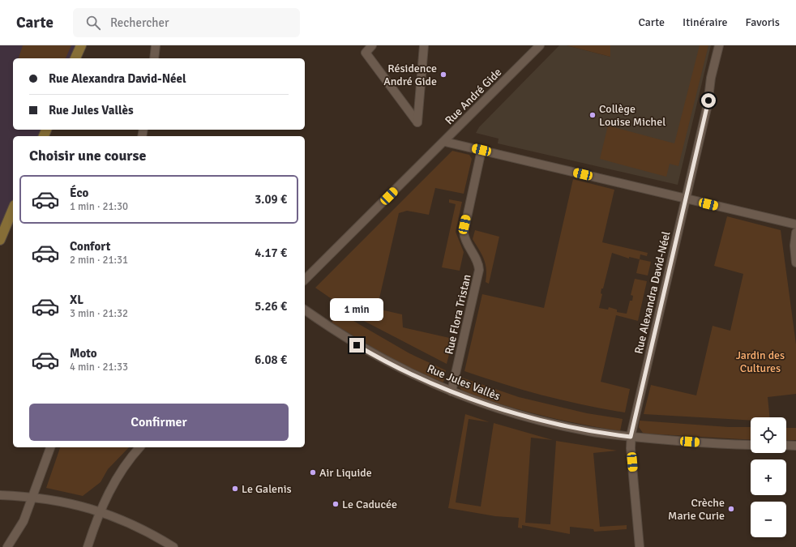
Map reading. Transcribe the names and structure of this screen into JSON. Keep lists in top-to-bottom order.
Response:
{
  "streets": {
    "street": [
      "Rue André Gide",
      "Rue Alexandra David-Néel",
      "Rue Flora Tristan",
      "Rue Jules Vallès"
    ]
  },
  "crossings": [
    ["Rue Alexandra David-Néel", "Rue Jules Vallès"],
    ["Rue Flora Tristan", "Rue Jules Vallès"]
  ],
  "parks": ["Jardin des Cultures"],
  "places": [
    "Résidence André Gide",
    "Collège Louise Michel",
    "Air Liquide",
    "Le Galenis",
    "Le Caducée",
    "Crèche Marie Curie"
  ],
  "page": {
    "header": "Carte",
    "search": "Rechercher",
    "nav": ["Carte", "Itinéraire", "Favoris"],
    "banner": ["Rue Alexandra David-Néel", "Rue Jules Vallès"],
    "heading": "Choisir une course",
    "list": [
      {
        "name": "Éco",
        "note": "1 min · 21:30",
        "value": "3.09 €"
      },
      {
        "name": "Confort",
        "note": "2 min · 21:31",
        "value": "4.17 €"
      },
      {
        "name": "XL",
        "note": "3 min · 21:32",
        "value": "5.26 €"
      },
      {
        "name": "Moto",
        "note": "4 min · 21:33",
        "value": "6.08 €"
      }
    ],
    "bubble": "1 min",
    "buttons": "Confirmer",
    "map_buttons": ["+", "−"]
  }
}
